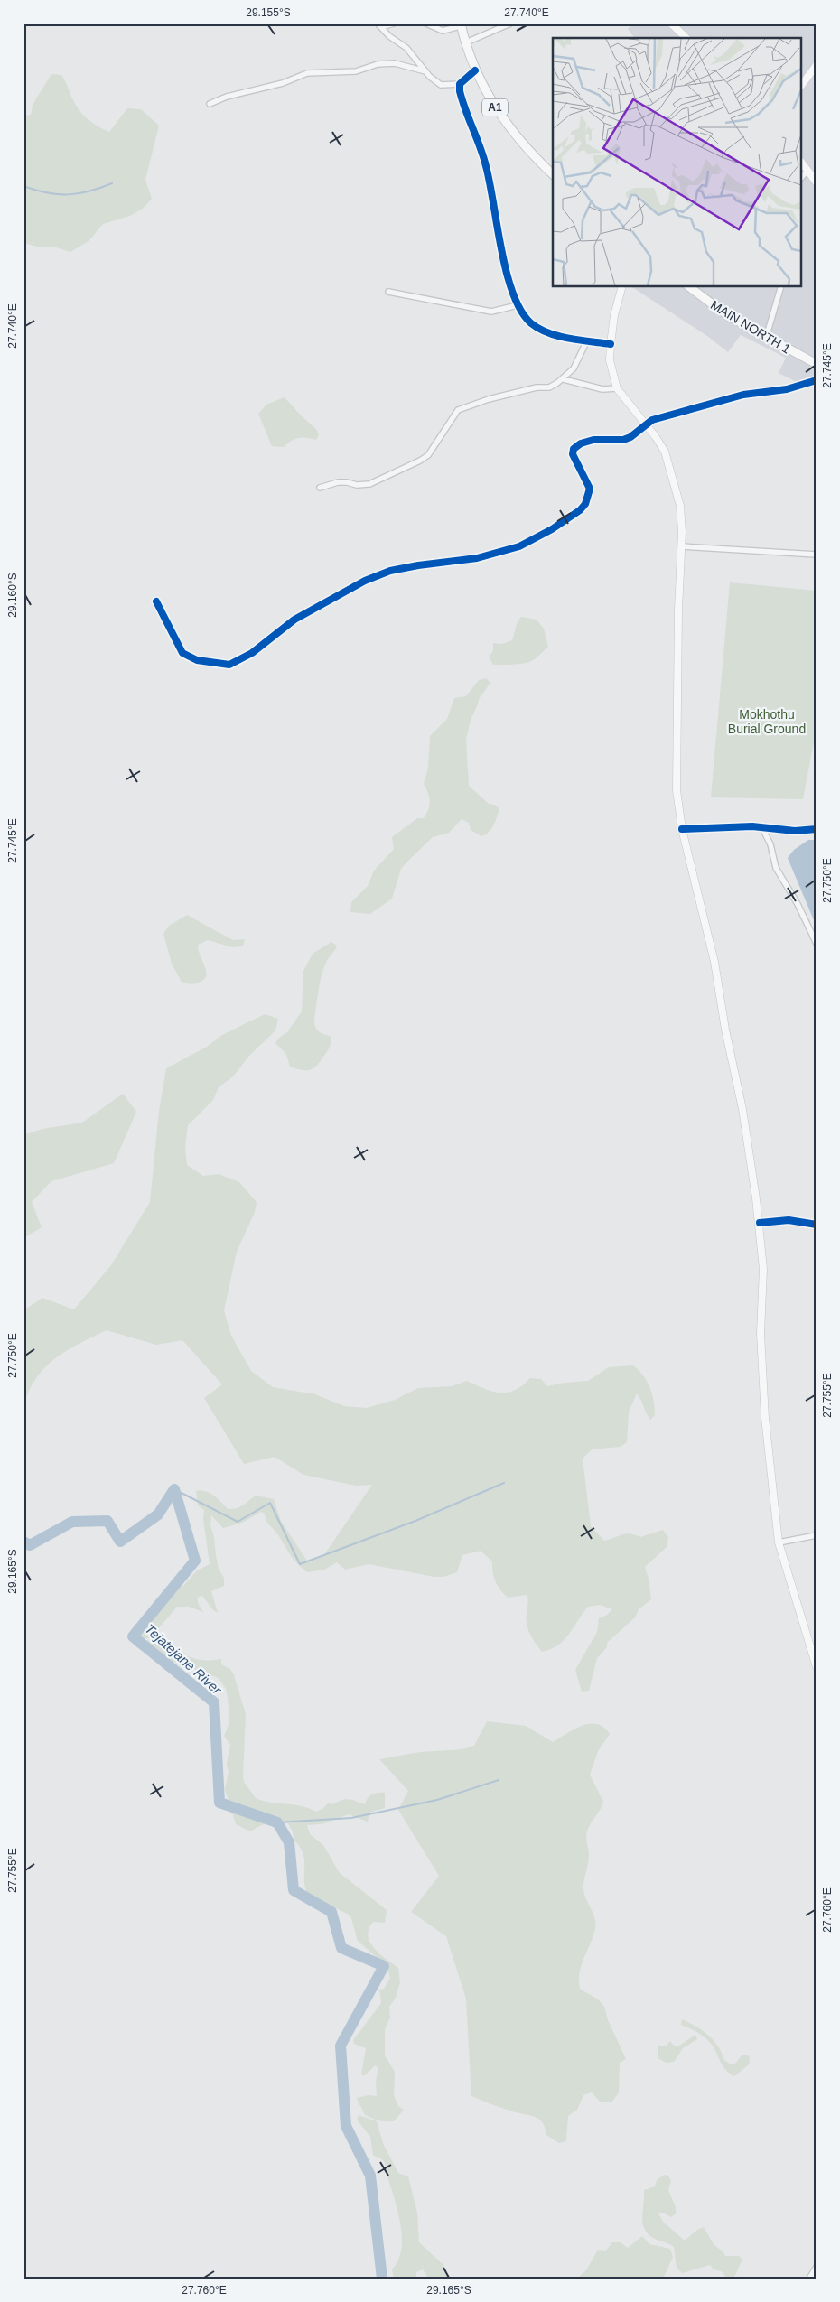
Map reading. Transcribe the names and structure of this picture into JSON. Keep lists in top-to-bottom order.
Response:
{
  "streets": {
    "main road": ["A1", "MAIN NORTH 1"]
  },
  "water": ["Tejatejane River"],
  "parks": ["Mokhothu Burial Ground"],
  "coordinates": [
    "29.155°S",
    "27.740°E",
    "27.745°E",
    "29.160°S",
    "27.750°E",
    "27.755°E",
    "29.165°S",
    "27.760°E"
  ]
}
